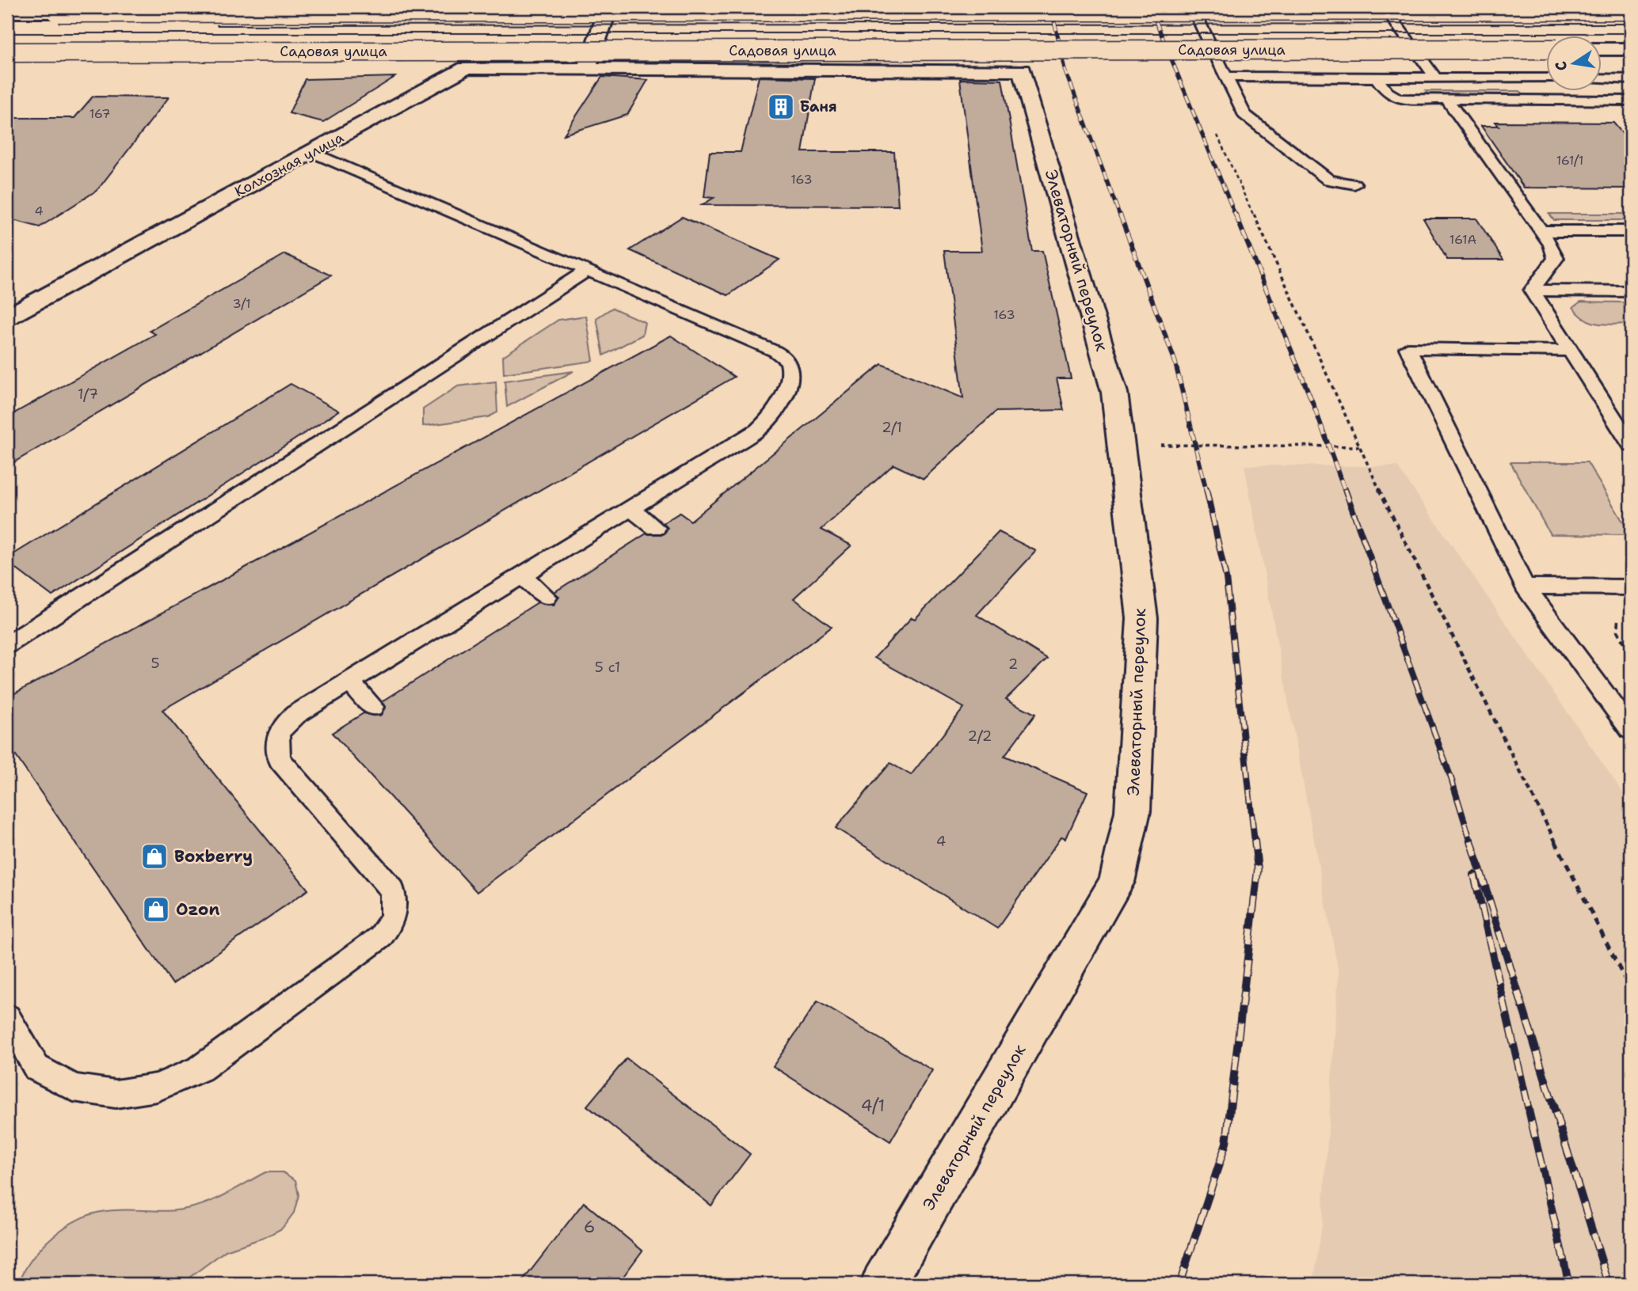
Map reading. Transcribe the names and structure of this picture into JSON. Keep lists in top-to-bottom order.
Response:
{
  "streets": {
    "main road": ["Садовая улица", "Колхозная улица", "Элеваторный переулок"]
  },
  "crossings": [
    ["Колхозная улица", "Элеваторный переулок"]
  ],
  "places": {
    "building": ["Баня"],
    "shop": ["Boxberry", "Ozon"]
  },
  "house_numbers": [
    "167",
    "161/1",
    "163",
    "4",
    "161А",
    "3/1",
    "163",
    "1/7",
    "2/1",
    "5",
    "2",
    "5 с1",
    "2/2",
    "4",
    "4/1",
    "6"
  ],
  "north": "left"
}
